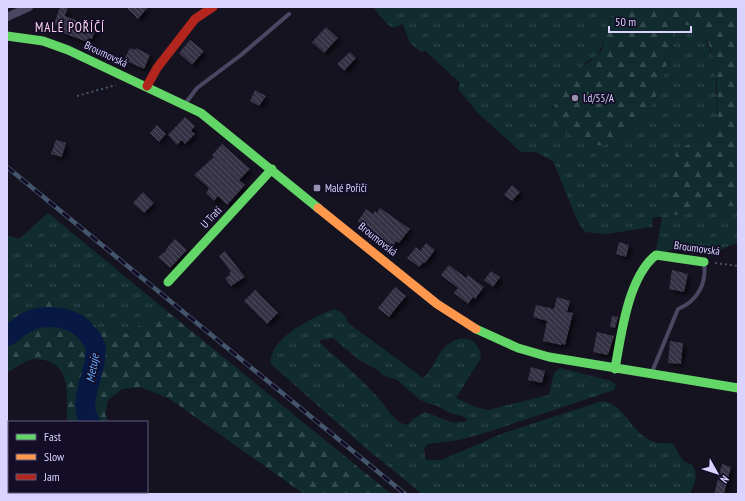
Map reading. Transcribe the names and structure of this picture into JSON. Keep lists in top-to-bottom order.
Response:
{
  "streets": {
    "main road": ["Broumovská", "U Trati"]
  },
  "crossings": [
    ["Broumovská", "U Trati"]
  ],
  "districts": ["MALÉ POŘÍČÍ"],
  "water": ["Metuje"],
  "places": {
    "other": ["I.d/55/A"],
    "transit": ["Malé Poříčí"]
  },
  "legend": ["Fast", "Slow", "Jam"],
  "scale_bar": "50 m",
  "north": "bottom right"
}
